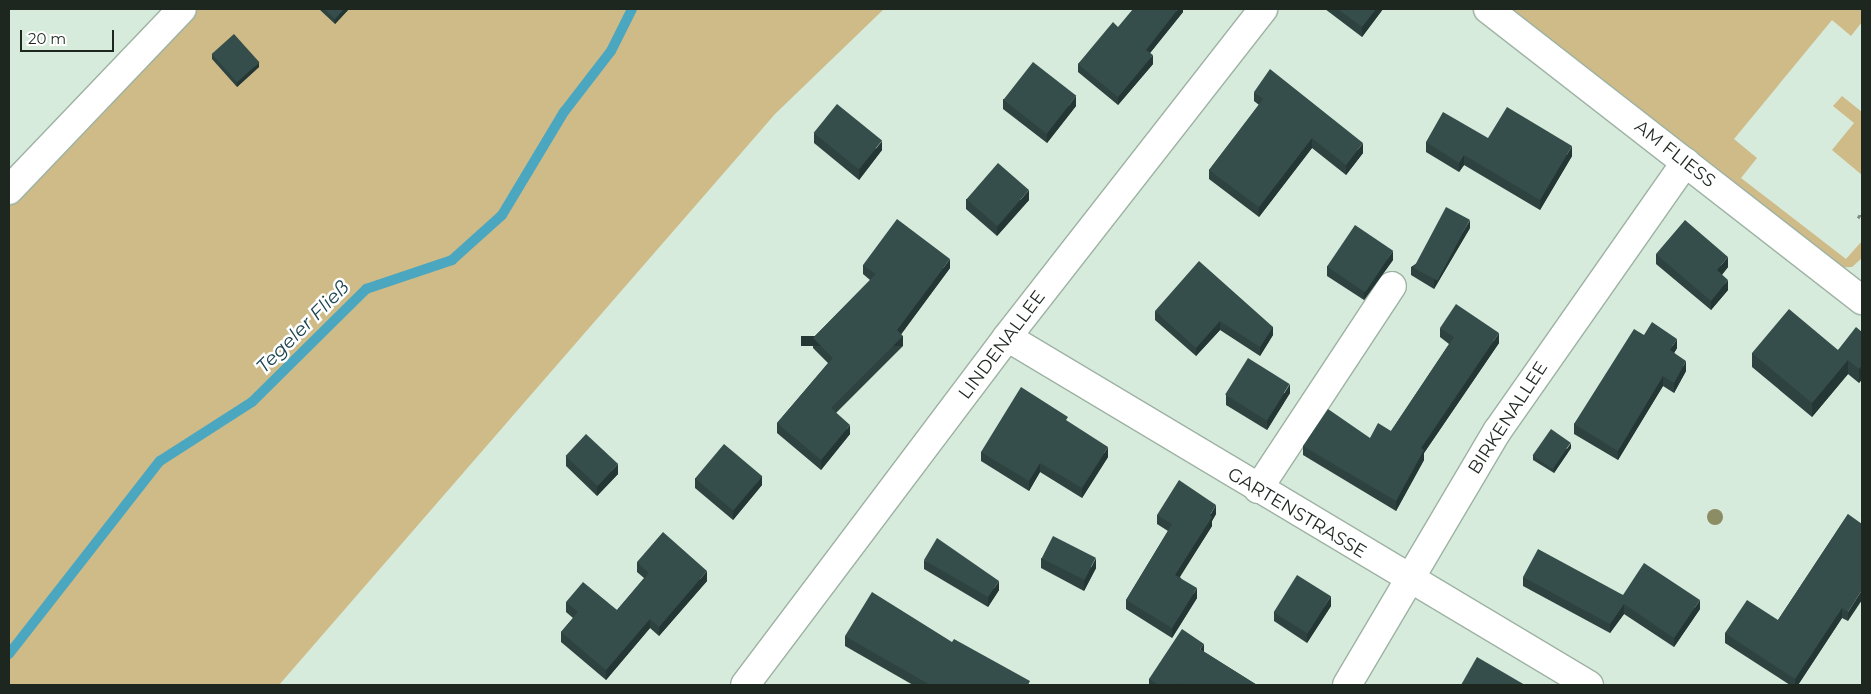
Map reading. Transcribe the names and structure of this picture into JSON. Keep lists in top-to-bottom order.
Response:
{
  "streets": {
    "street": [
      "AM FLIESS",
      "LINDENALLEE",
      "BIRKENALLEE",
      "GARTENSTRASSE"
    ]
  },
  "crossings": [
    ["AM FLIESS", "BIRKENALLEE"],
    ["LINDENALLEE", "GARTENSTRASSE"],
    ["BIRKENALLEE", "GARTENSTRASSE"]
  ],
  "water": ["Tegeler Fließ"],
  "scale_bar": "20 m"
}
